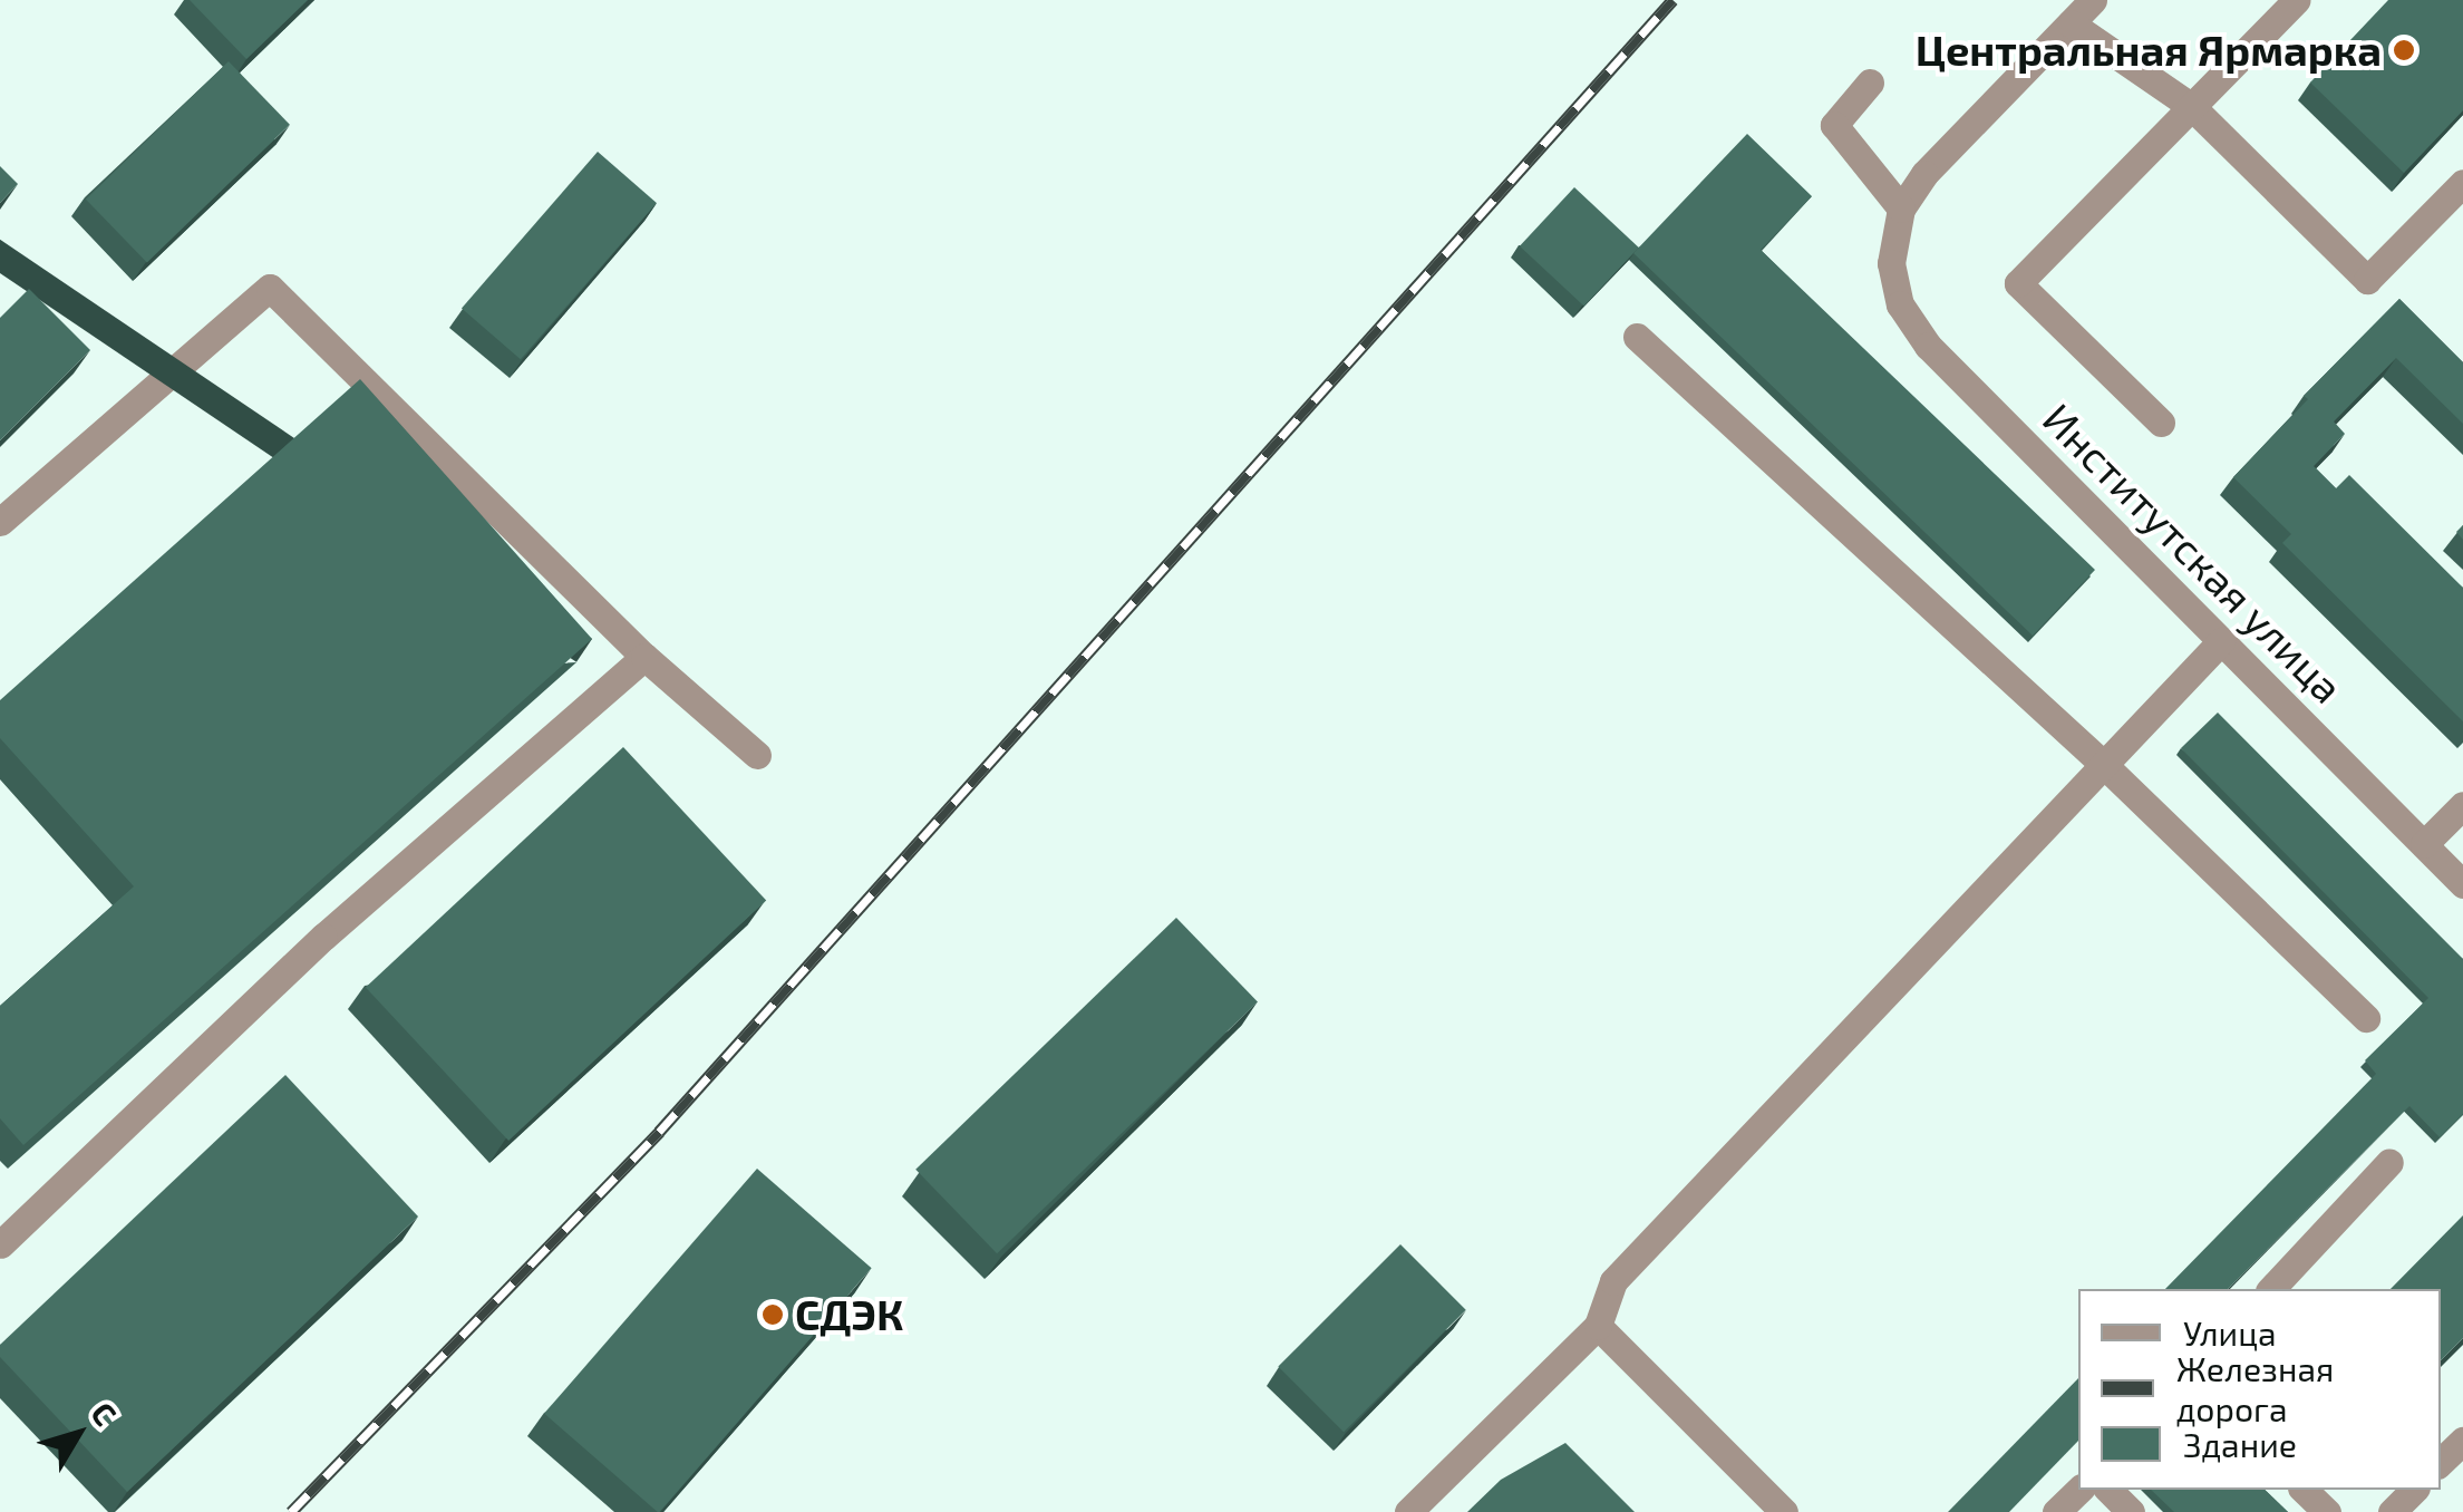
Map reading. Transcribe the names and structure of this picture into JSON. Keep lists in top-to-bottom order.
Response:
{
  "streets": {
    "street": ["Институтская улица"]
  },
  "places": ["Центральная Ярмарка", "СДЭК"],
  "legend": ["Улица", "Железная дорога", "Здание"],
  "north": "top right"
}
